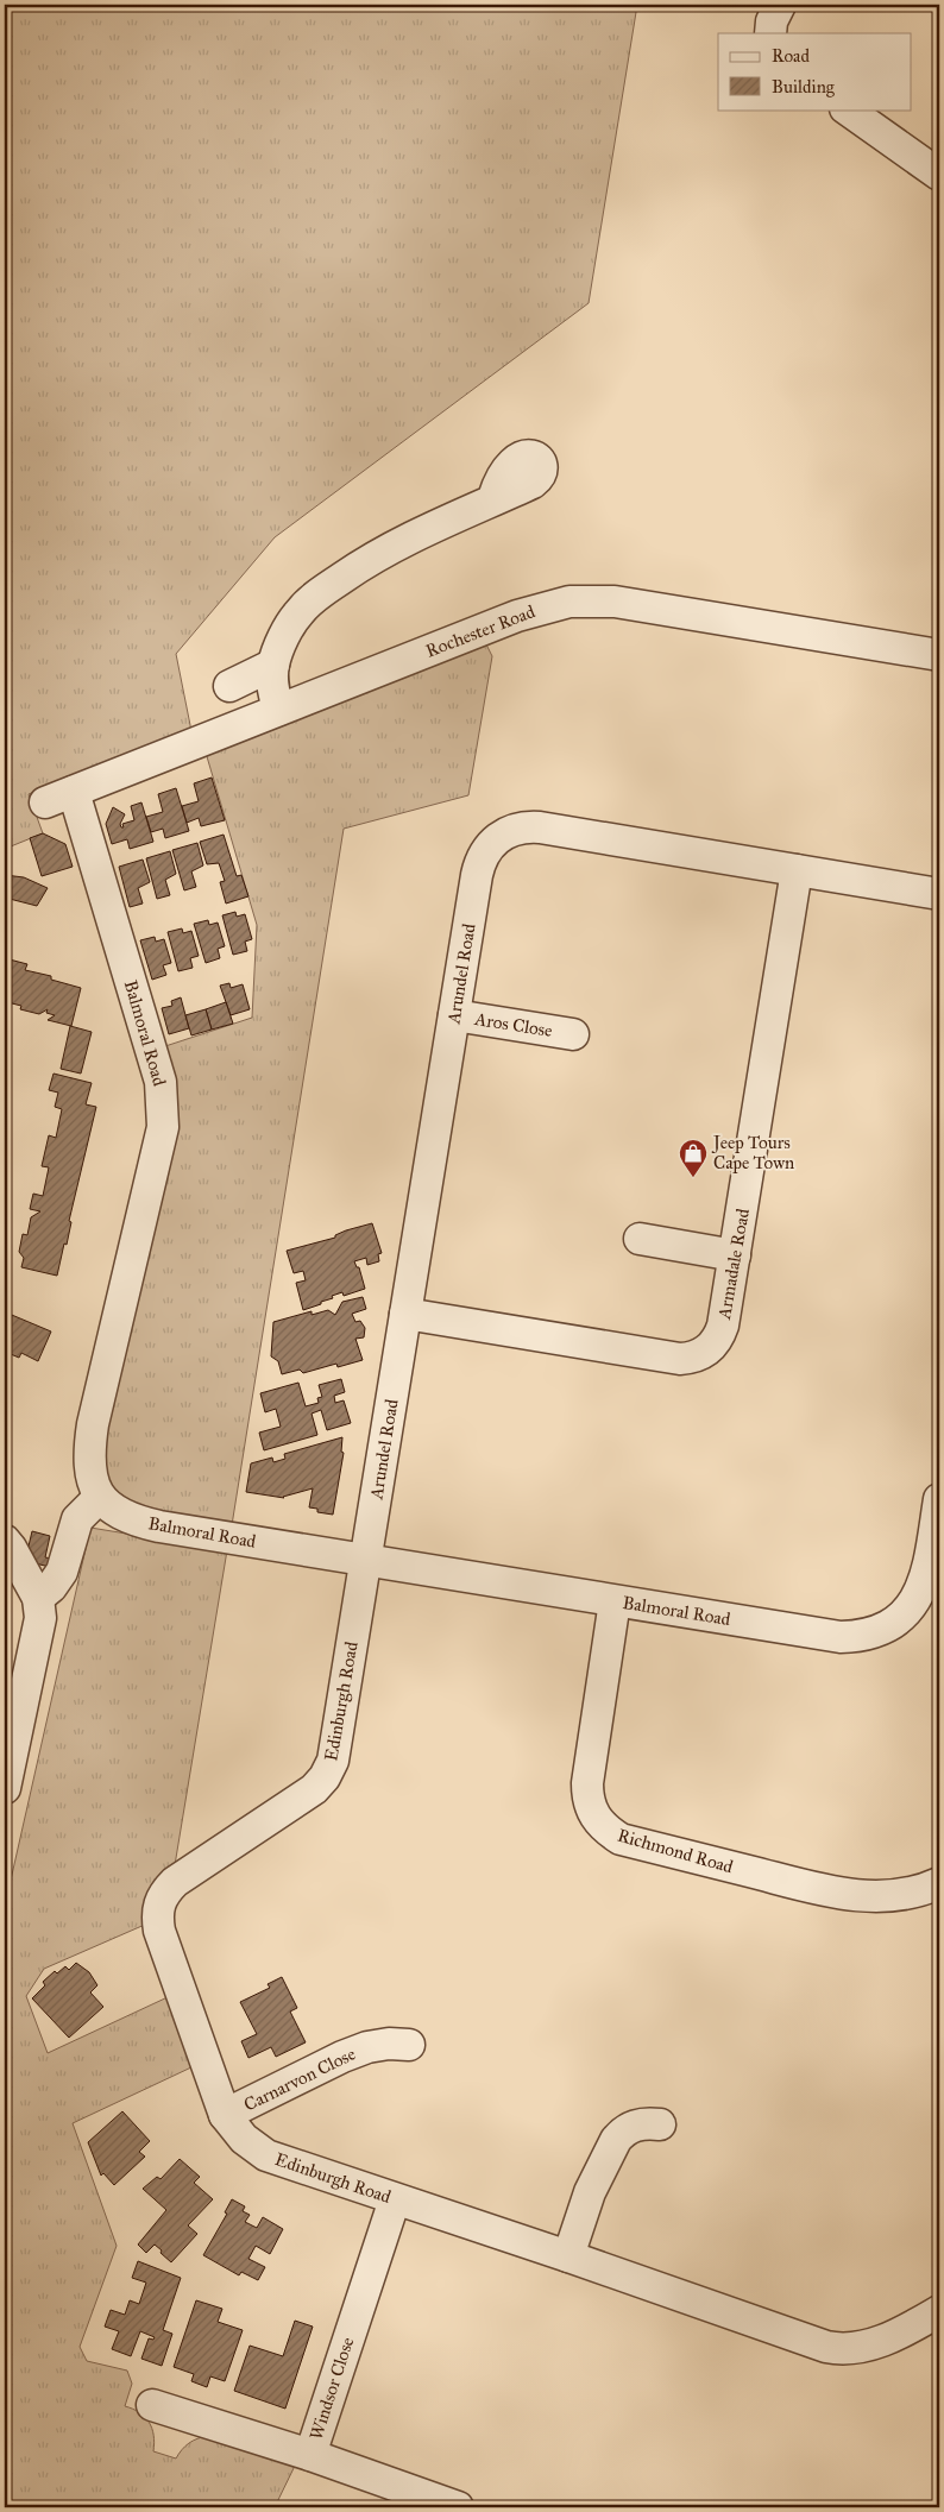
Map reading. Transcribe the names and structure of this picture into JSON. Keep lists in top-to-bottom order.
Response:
{
  "streets": {
    "street": [
      "Rochester Road",
      "Arundel Road",
      "Aros Close",
      "Balmoral Road",
      "Armadale Road",
      "Edinburgh Road",
      "Richmond Road",
      "Carnarvon Close",
      "Windsor Close"
    ]
  },
  "crossings": [
    ["Rochester Road", "Balmoral Road"],
    ["Arundel Road", "Aros Close"],
    ["Arundel Road", "Balmoral Road"],
    ["Arundel Road", "Armadale Road"],
    ["Arundel Road", "Edinburgh Road"],
    ["Balmoral Road", "Edinburgh Road"],
    ["Balmoral Road", "Richmond Road"],
    ["Edinburgh Road", "Carnarvon Close"],
    ["Edinburgh Road", "Windsor Close"]
  ],
  "places": {
    "shop": ["Jeep Tours Cape Town"]
  },
  "legend": ["Road", "Building"]
}
